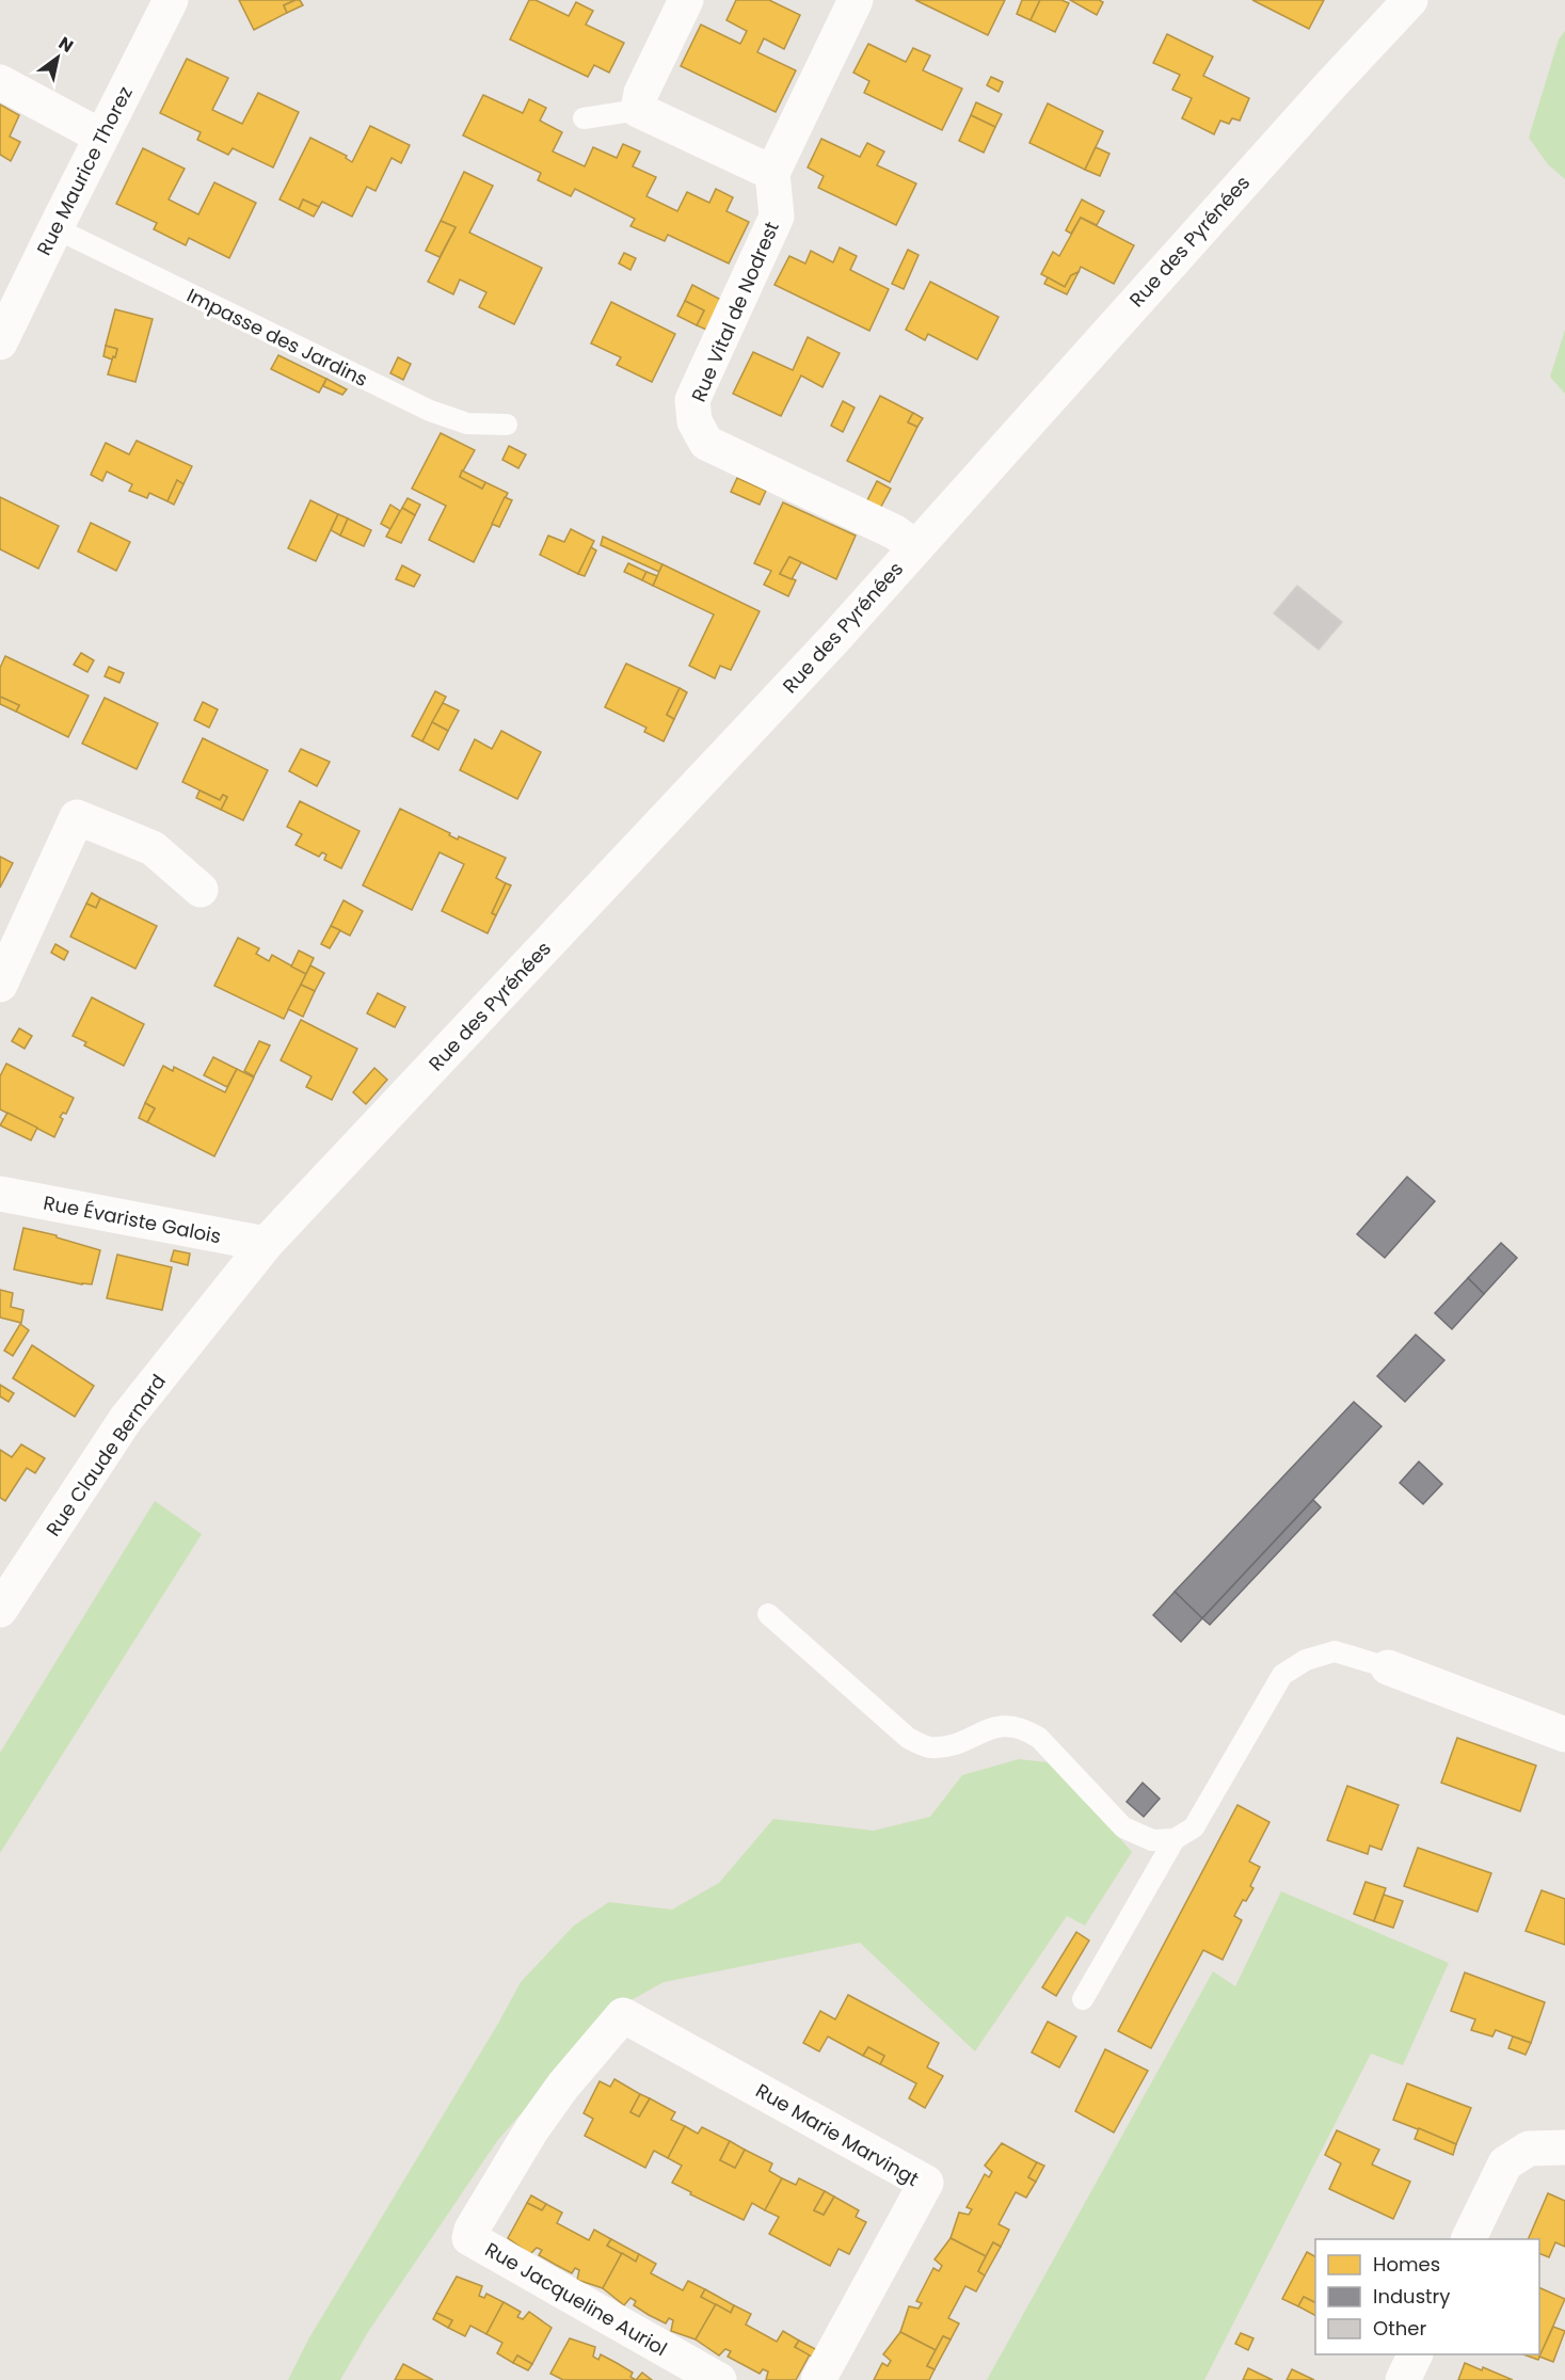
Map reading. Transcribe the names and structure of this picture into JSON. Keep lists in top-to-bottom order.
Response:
{
  "streets": {
    "street": [
      "Rue Maurice Thorez",
      "Rue des Pyrénées",
      "Rue Vital de Nodrest",
      "Rue Évariste Galois",
      "Rue Claude Bernard",
      "Rue Marie Marvingt",
      "Rue Jacqueline Auriol"
    ],
    "lane": ["Impasse des Jardins"]
  },
  "crossings": [
    ["Rue Maurice Thorez", "Impasse des Jardins"],
    ["Rue des Pyrénées", "Rue Vital de Nodrest"],
    ["Rue des Pyrénées", "Rue Évariste Galois"],
    ["Rue des Pyrénées", "Rue Claude Bernard"],
    ["Rue Évariste Galois", "Rue Claude Bernard"],
    ["Rue Marie Marvingt", "Rue Jacqueline Auriol"]
  ],
  "legend": ["Homes", "Industry", "Other"],
  "north": "top right"
}
